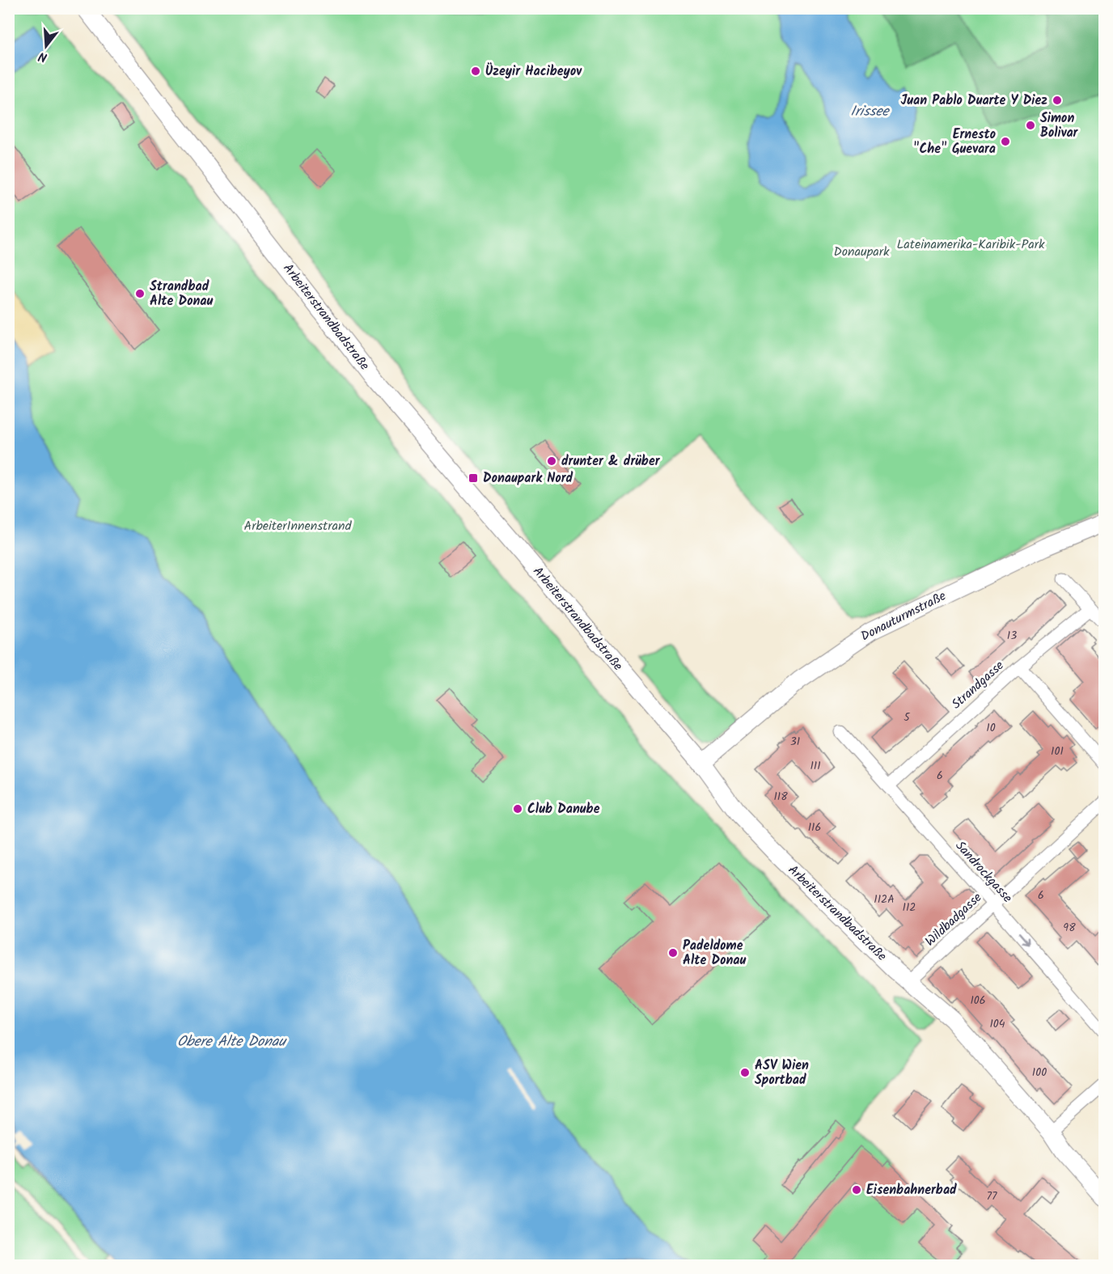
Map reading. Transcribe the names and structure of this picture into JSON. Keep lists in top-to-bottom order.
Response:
{
  "streets": {
    "main road": ["Arbeiterstrandbadstraße", "Donauturmstraße"],
    "street": ["Strandgasse", "Sandrockgasse", "Wildbadgasse"]
  },
  "crossings": [
    ["Arbeiterstrandbadstraße", "Donauturmstraße"],
    ["Arbeiterstrandbadstraße", "Wildbadgasse"],
    ["Strandgasse", "Sandrockgasse"],
    ["Sandrockgasse", "Wildbadgasse"]
  ],
  "one_way": ["Sandrockgasse"],
  "water": ["Irissee", "Obere Alte Donau"],
  "parks": ["Lateinamerika-Karibik-Park", "Donaupark", "ArbeiterInnenstrand"],
  "places": {
    "other": [
      "Üzeyir Hacibeyov",
      "Juan Pablo Duarte Y Diez",
      "Simon Bolivar",
      "Ernesto \"Che\" Guevara",
      "Strandbad Alte Donau",
      "drunter & drüber",
      "Club Danube",
      "Padeldome Alte Donau",
      "ASV Wien Sportbad",
      "Eisenbahnerbad"
    ],
    "transit": ["Donaupark Nord"]
  },
  "house_numbers": [
    "13",
    "5",
    "10",
    "31",
    "101",
    "111",
    "6",
    "118",
    "116",
    "6",
    "112A",
    "112",
    "98",
    "106",
    "104",
    "100",
    "77"
  ],
  "north": "bottom"
}
